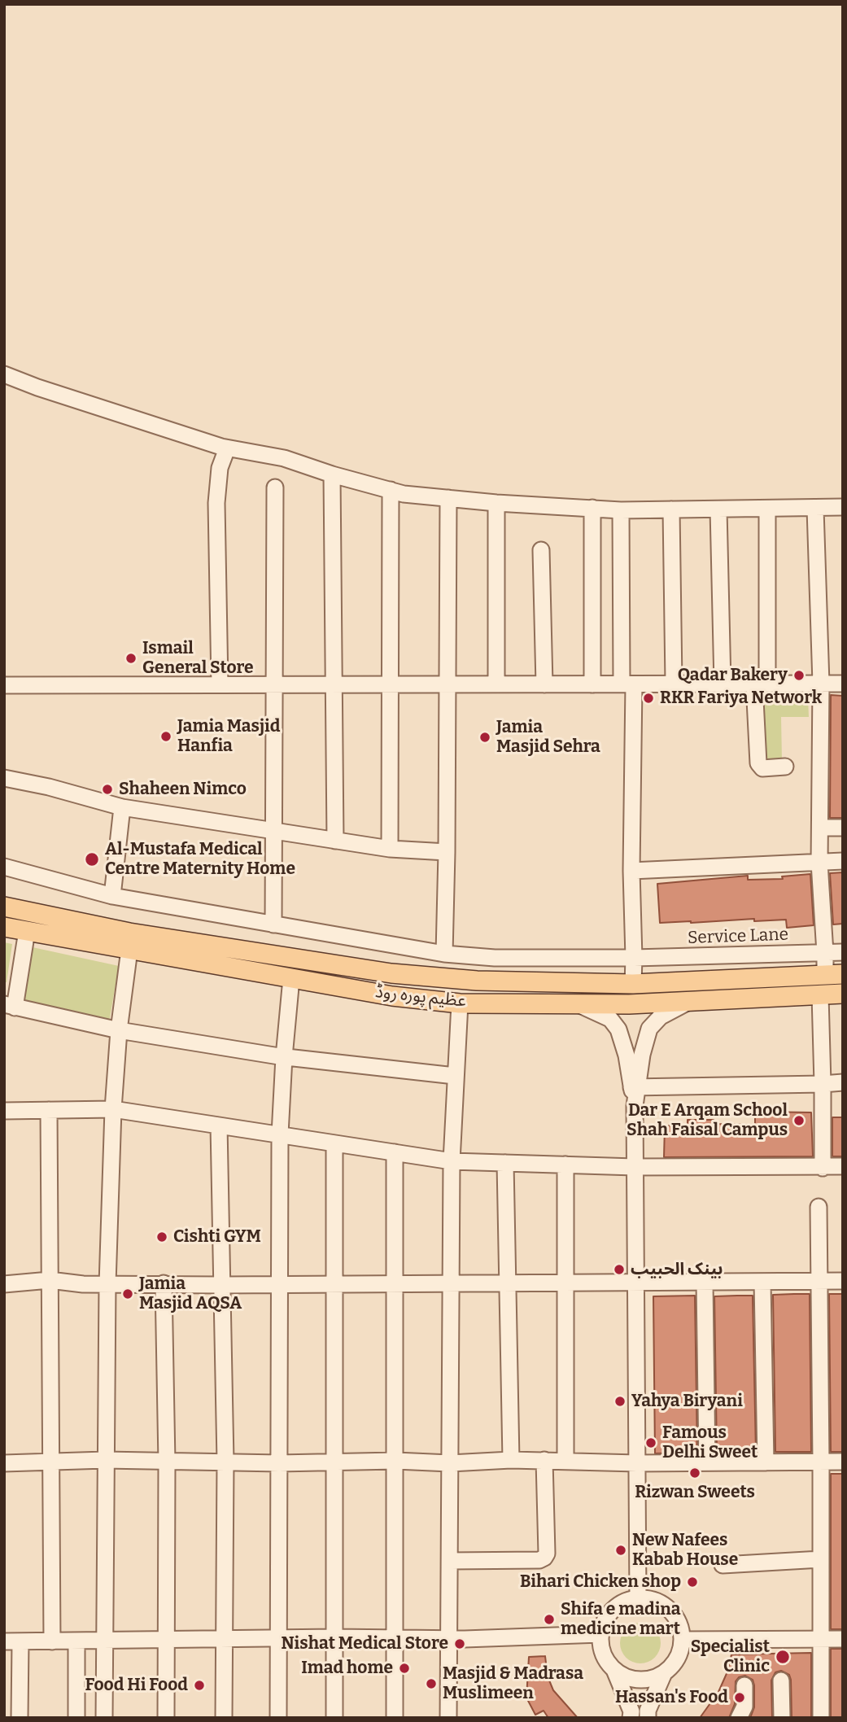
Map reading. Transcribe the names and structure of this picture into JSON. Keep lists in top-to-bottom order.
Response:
{
  "streets": {
    "main road": ["عظیم پورہ روڈ"],
    "street": ["Service Lane"]
  },
  "places": [
    "Ismail General Store",
    "Qadar Bakery",
    "RKR Fariya Network",
    "Jamia Masjid Hanfia",
    "Jamia Masjid Sehra",
    "Shaheen Nimco",
    "Al-Mustafa Medical Centre Maternity Home",
    "Dar E Arqam School Shah Faisal Campus",
    "Cishti GYM",
    "بينک الحبيب",
    "Jamia Masjid AQSA",
    "Yahya Biryani",
    "Famous Delhi Sweet",
    "Rizwan Sweets",
    "New Nafees Kabab House",
    "Bihari Chicken shop",
    "Shifa e madina medicine mart",
    "Nishat Medical Store",
    "Specialist Clinic",
    "Imad home",
    "Masjid & Madrasa Muslimeen",
    "Food Hi Food",
    "Hassan's Food"
  ]
}
